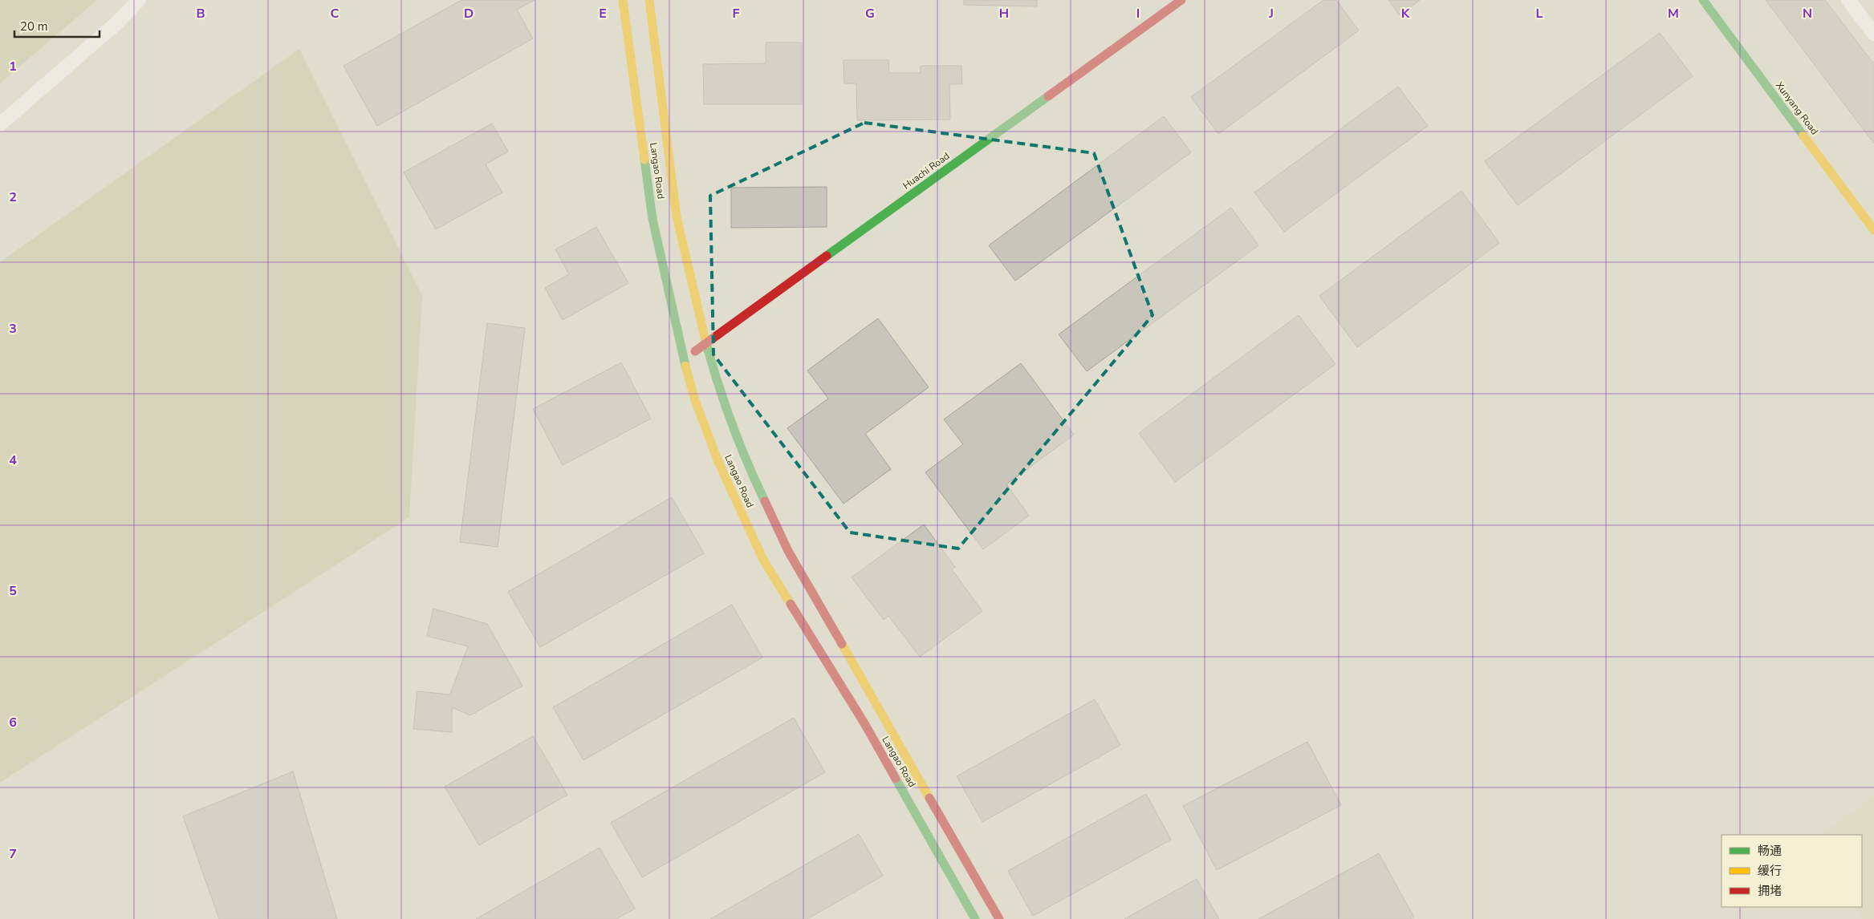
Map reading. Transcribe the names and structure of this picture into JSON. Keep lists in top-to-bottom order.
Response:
{
  "streets": {
    "main road": ["Xunyang Road", "Langao Road", "Huachi Road"]
  },
  "crossings": [
    ["Langao Road", "Huachi Road"]
  ],
  "legend": ["畅通", "缓行", "拥堵"],
  "scale_bar": "20 m",
  "grid": {
    "columns": [
      "B",
      "C",
      "D",
      "E",
      "F",
      "G",
      "H",
      "I",
      "J",
      "K",
      "L",
      "M",
      "N"
    ],
    "rows": [
      "1",
      "2",
      "3",
      "4",
      "5",
      "6",
      "7"
    ]
  }
}
